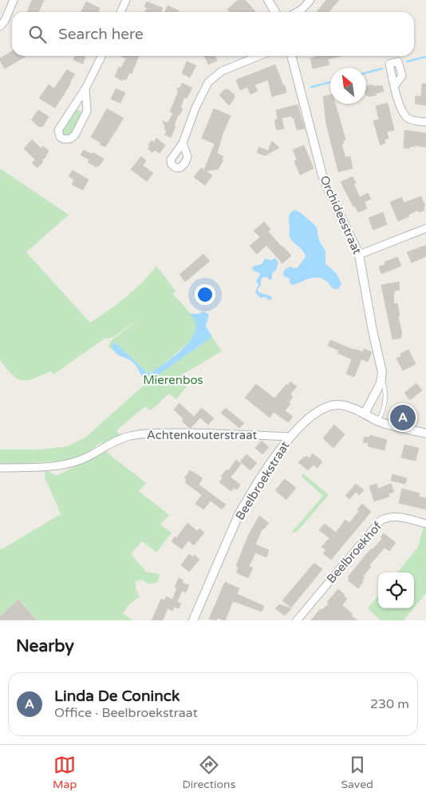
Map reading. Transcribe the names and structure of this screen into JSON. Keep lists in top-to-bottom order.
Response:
{
  "streets": {
    "street": [
      "Orchideestraat",
      "Achtenkouterstraat",
      "Beelbroekstraat",
      "Beelbroekhof"
    ]
  },
  "crossings": [
    ["Orchideestraat", "Beelbroekstraat"],
    ["Achtenkouterstraat", "Beelbroekstraat"]
  ],
  "parks": ["Mierenbos"],
  "north": "top left",
  "page": {
    "search": "Search here",
    "pins": "A",
    "heading": "Nearby",
    "list": [
      {
        "mark": "A",
        "name": "Linda De Coninck",
        "note": "Office · Beelbroekstraat",
        "value": "230 m"
      }
    ],
    "nav": ["Map", "Directions", "Saved"]
  }
}
